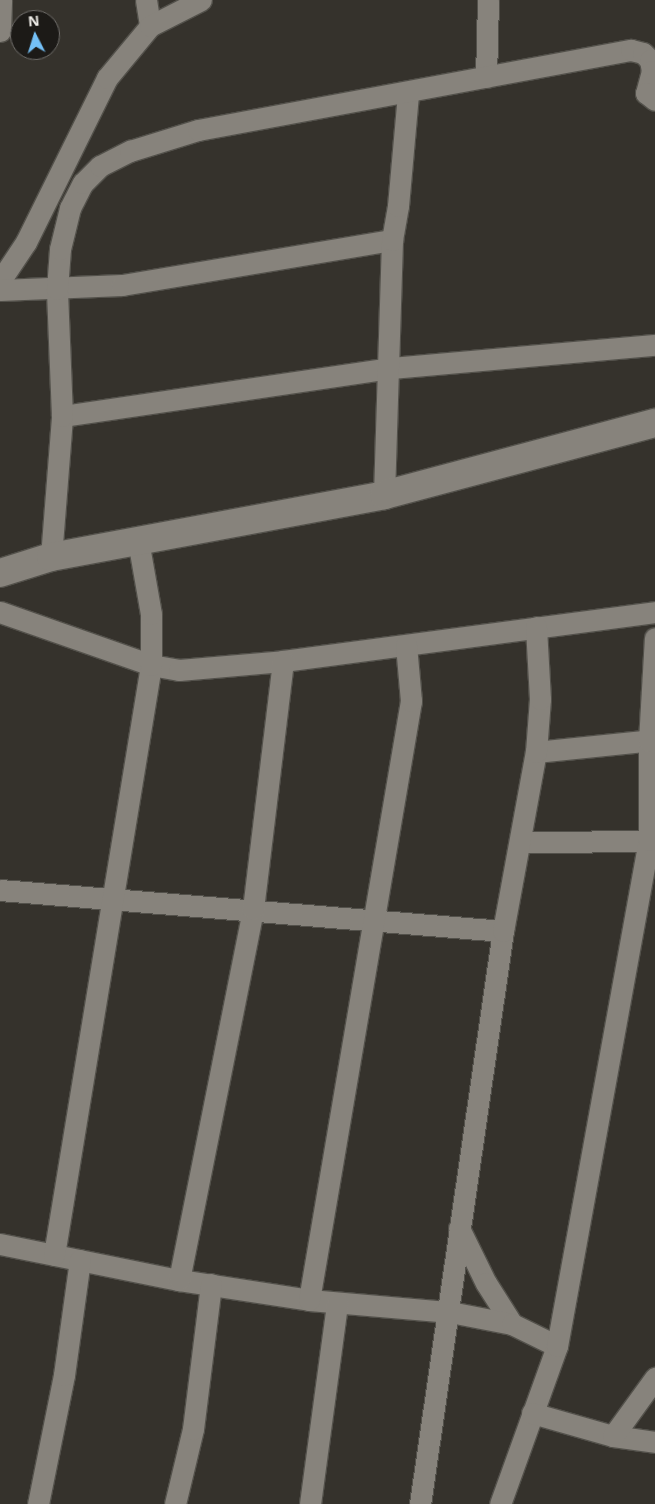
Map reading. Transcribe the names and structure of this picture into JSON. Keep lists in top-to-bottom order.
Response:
{
  "north": "top"
}
